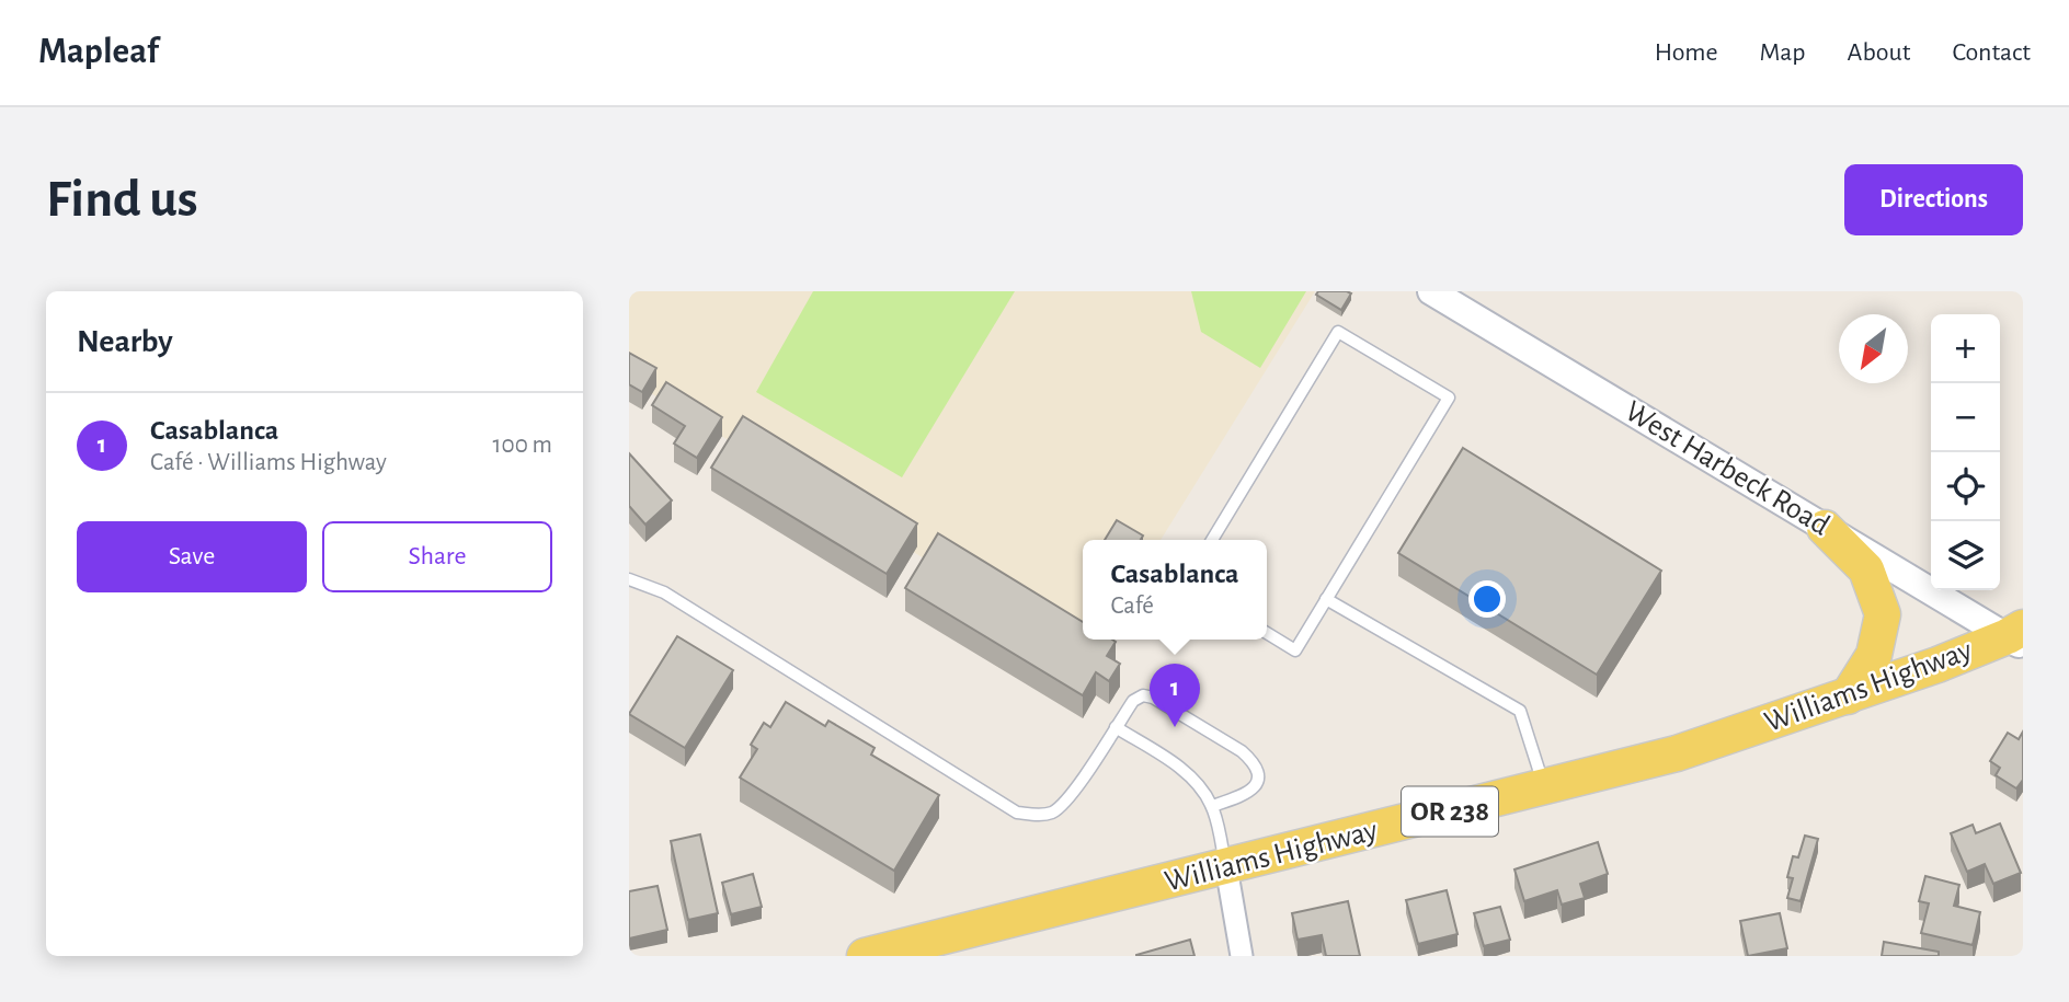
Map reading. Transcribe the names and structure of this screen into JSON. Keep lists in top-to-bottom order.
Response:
{
  "streets": {
    "main road": ["Williams Highway", "OR 238"],
    "street": ["West Harbeck Road"]
  },
  "crossings": [
    ["West Harbeck Road", "Williams Highway"]
  ],
  "north": "bottom left",
  "page": {
    "header": "Mapleaf",
    "nav": [
      "Home",
      "Map",
      "About",
      "Contact"
    ],
    "buttons": [
      "Directions",
      ["Save", "Share"]
    ],
    "title": "Find us",
    "heading": "Nearby",
    "map_buttons": ["+", "−"],
    "list": [
      {
        "mark": "1",
        "name": "Casablanca",
        "note": "Café · Williams Highway",
        "value": "100 m"
      }
    ],
    "popup": ["Casablanca", "Café"],
    "pins": "1"
  }
}
